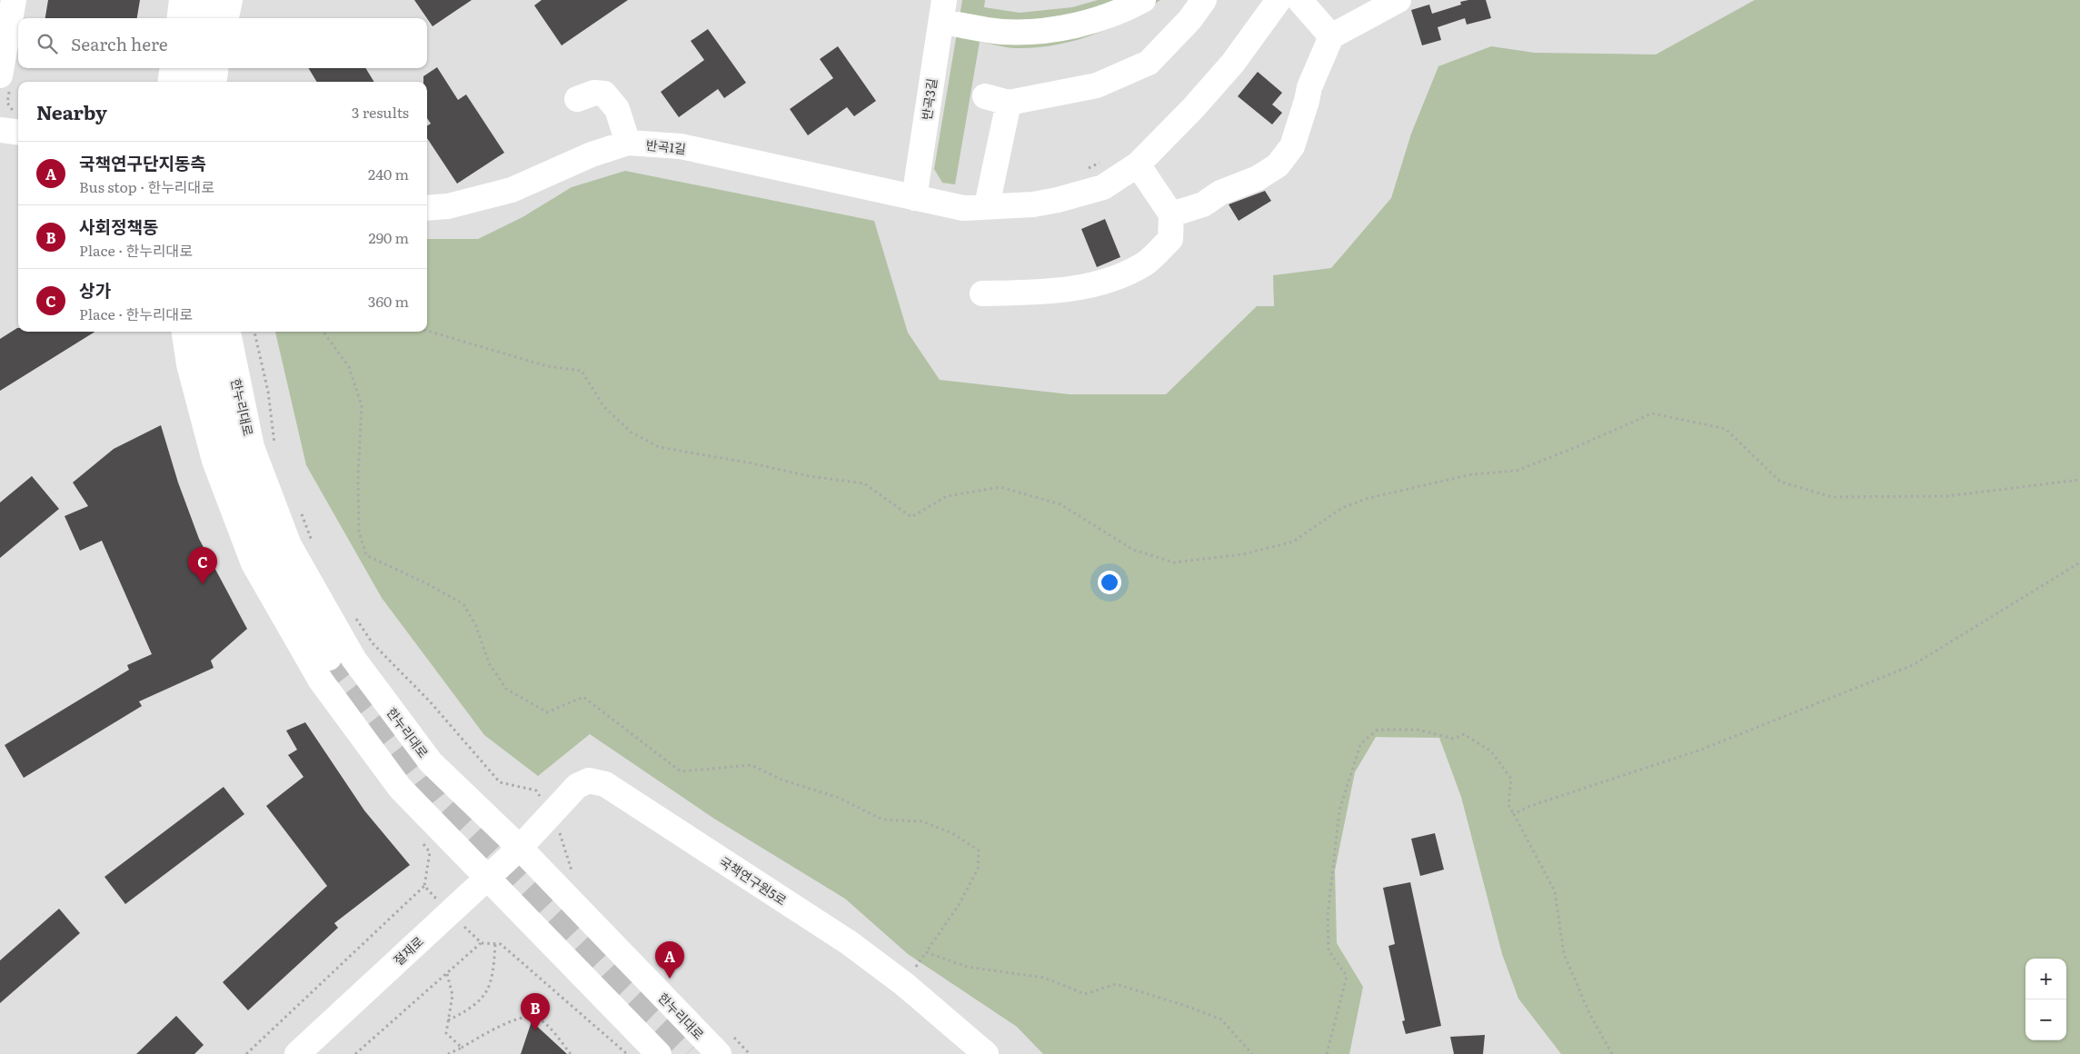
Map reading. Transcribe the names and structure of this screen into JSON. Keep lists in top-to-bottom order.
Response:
{
  "streets": {
    "street": [
      "반곡3길",
      "반곡1길",
      "한누리대로",
      "국책연구원5로",
      "절재로"
    ]
  },
  "crossings": [
    ["반곡3길", "반곡1길"],
    ["한누리대로", "국책연구원5로"],
    ["한누리대로", "절재로"],
    ["국책연구원5로", "절재로"]
  ],
  "page": {
    "search": "Search here",
    "heading": ["Nearby", "3 results"],
    "list": [
      {
        "mark": "A",
        "name": "국책연구단지동측",
        "note": "Bus stop · 한누리대로",
        "value": "240 m"
      },
      {
        "mark": "B",
        "name": "사회정책동",
        "note": "Place · 한누리대로",
        "value": "290 m"
      },
      {
        "mark": "C",
        "name": "상가",
        "note": "Place · 한누리대로",
        "value": "360 m"
      }
    ],
    "pins": ["C", "A", "B"],
    "map_buttons": ["+", "−"]
  }
}
